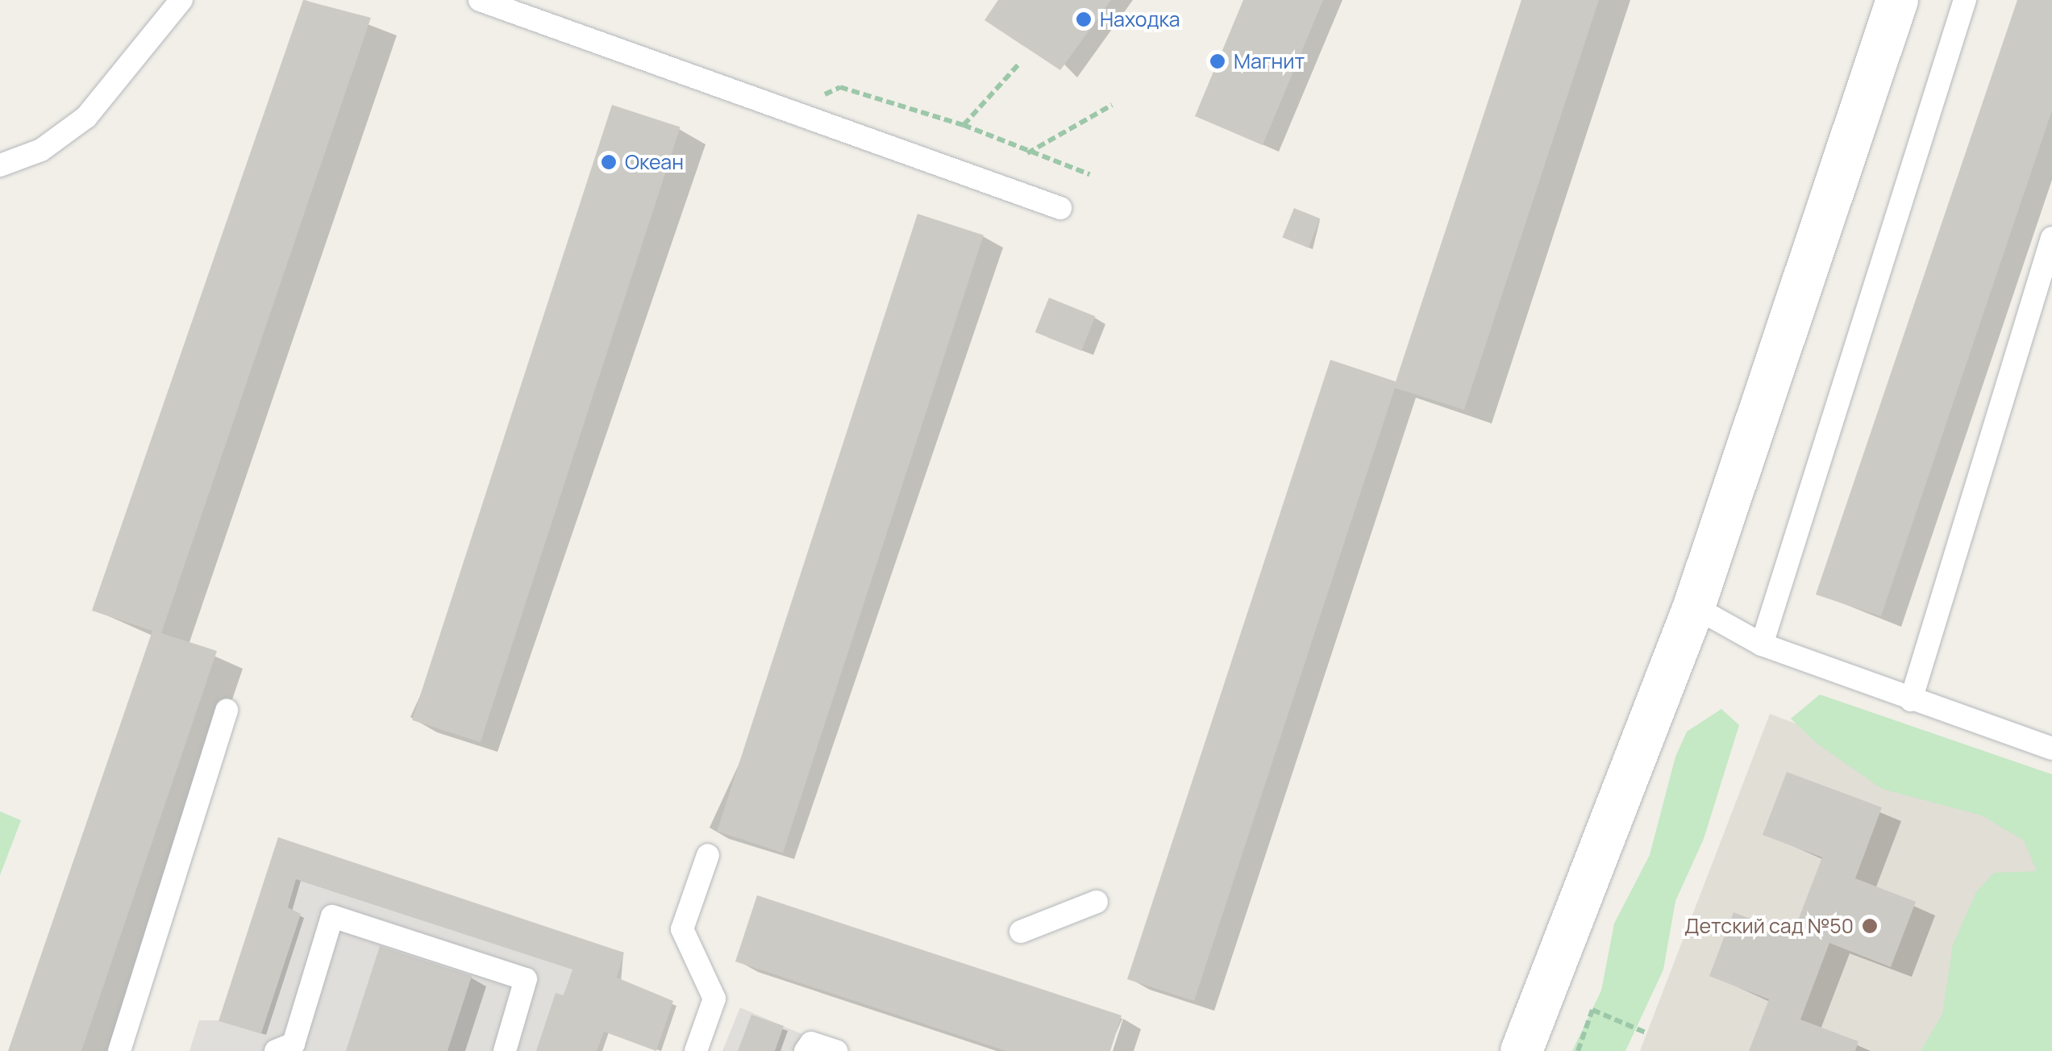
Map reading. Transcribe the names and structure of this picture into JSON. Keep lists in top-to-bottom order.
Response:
{
  "places": [
    "Находка",
    "Магнит",
    "Океан",
    "Детский сад №50"
  ]
}
